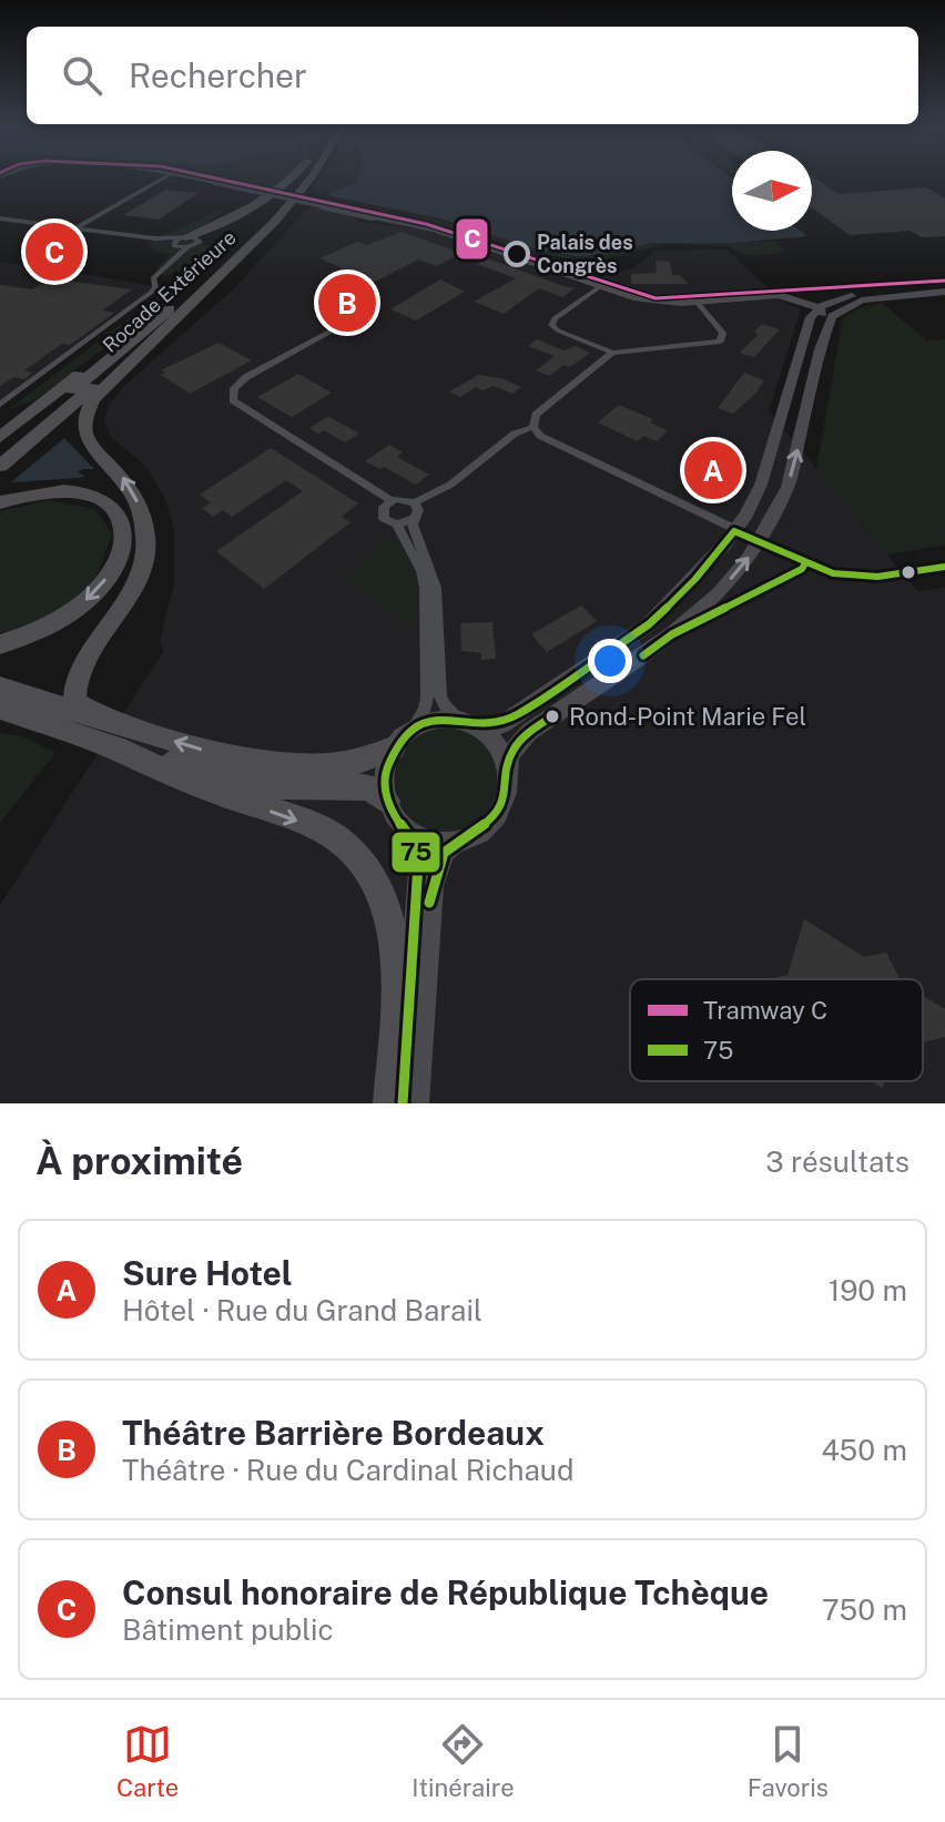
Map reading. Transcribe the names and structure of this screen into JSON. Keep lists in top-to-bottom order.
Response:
{
  "streets": {
    "highway": ["Rocade Extérieure"]
  },
  "places": ["Palais des Congrès", "Rond-Point Marie Fel"],
  "lines": ["tram line C", "transit line 75"],
  "legend": ["Tramway C", "75"],
  "north": "right",
  "page": {
    "search": "Rechercher",
    "pins": ["C", "B", "A"],
    "heading": ["À proximité", "3 résultats"],
    "list": [
      {
        "mark": "A",
        "name": "Sure Hotel",
        "note": "Hôtel · Rue du Grand Barail",
        "value": "190 m"
      },
      {
        "mark": "B",
        "name": "Théâtre Barrière Bordeaux",
        "note": "Théâtre · Rue du Cardinal Richaud",
        "value": "450 m"
      },
      {
        "mark": "C",
        "name": "Consul honoraire de République Tchèque",
        "note": "Bâtiment public",
        "value": "750 m"
      }
    ],
    "nav": ["Carte", "Itinéraire", "Favoris"]
  }
}
